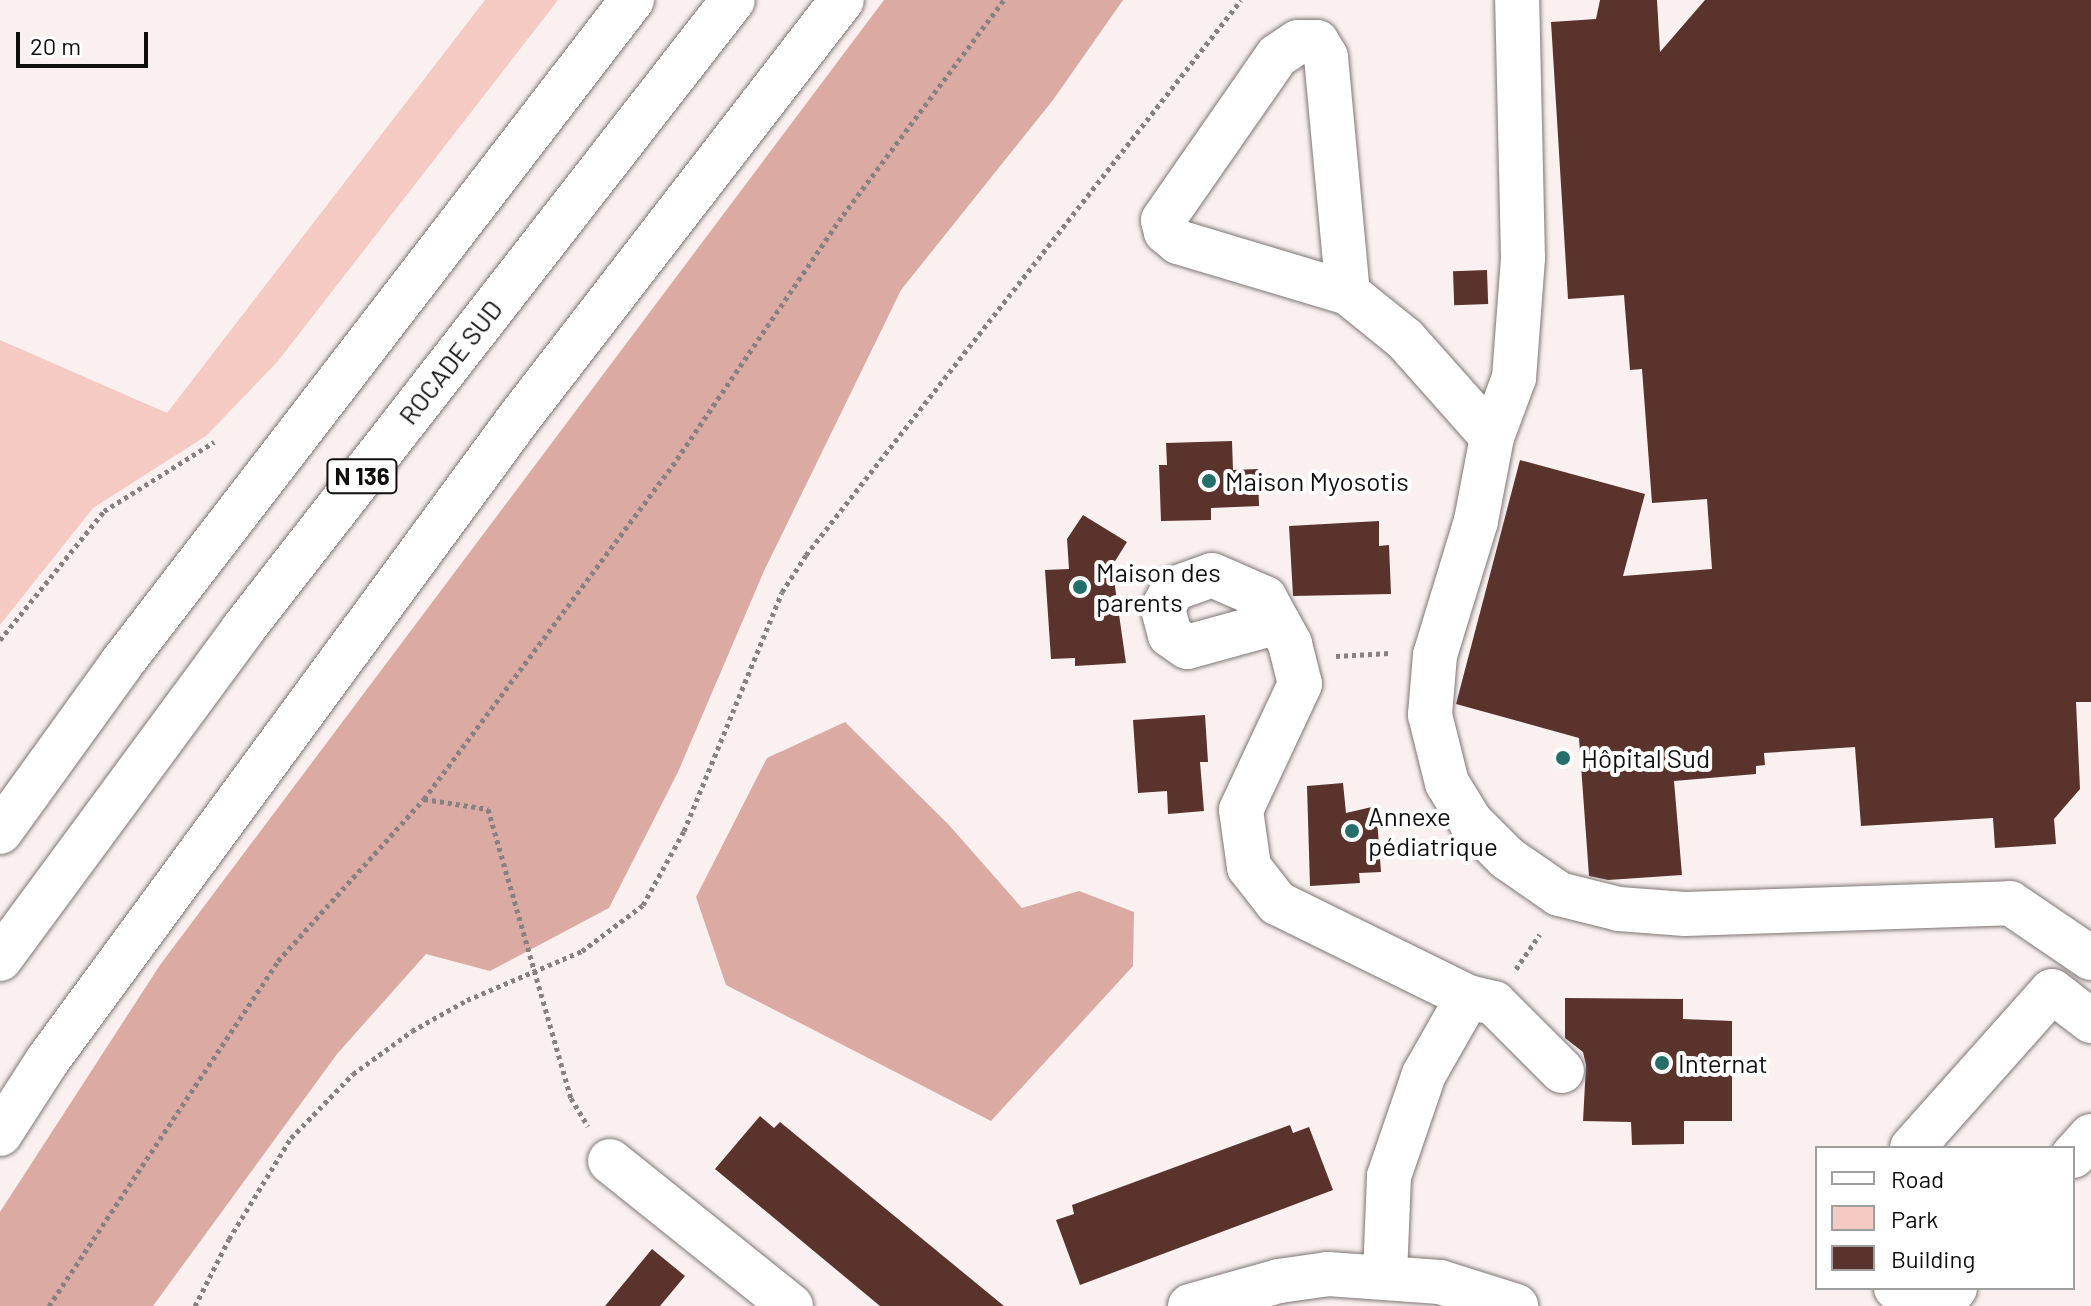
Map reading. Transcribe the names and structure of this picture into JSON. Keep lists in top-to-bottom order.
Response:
{
  "streets": {
    "main road": ["ROCADE SUD", "N 136"]
  },
  "places": [
    "Maison Myosotis",
    "Maison des parents",
    "Hôpital Sud",
    "Annexe pédiatrique",
    "Internat"
  ],
  "legend": ["Road", "Park", "Building"],
  "scale_bar": "20 m"
}
